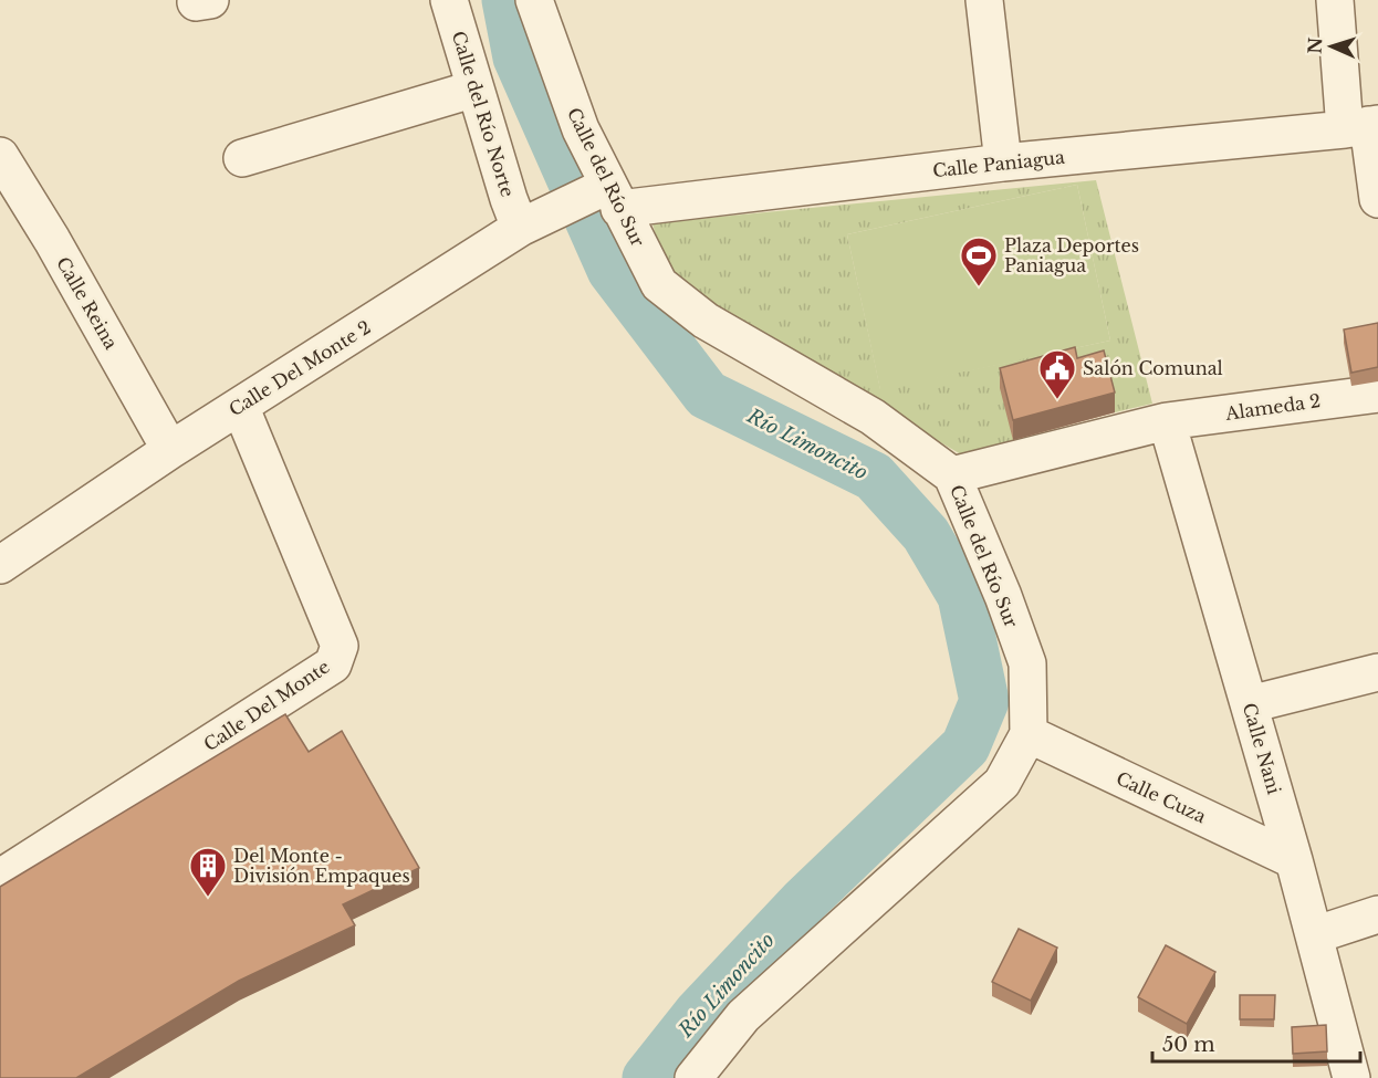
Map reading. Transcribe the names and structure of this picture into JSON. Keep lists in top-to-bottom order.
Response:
{
  "streets": {
    "street": [
      "Calle del Río Norte",
      "Calle Paniagua",
      "Calle del Río Sur",
      "Calle Reina",
      "Calle Del Monte 2",
      "Alameda 2",
      "Calle Del Monte",
      "Calle Nani",
      "Calle Cuza"
    ]
  },
  "crossings": [
    ["Calle del Río Norte", "Calle Del Monte 2"],
    ["Calle Paniagua", "Calle del Río Sur"],
    ["Calle Paniagua", "Calle Del Monte 2"],
    ["Calle del Río Sur", "Calle Del Monte 2"],
    ["Calle del Río Sur", "Alameda 2"],
    ["Calle del Río Sur", "Calle Cuza"],
    ["Calle Reina", "Calle Del Monte 2"],
    ["Calle Del Monte 2", "Calle Del Monte"],
    ["Alameda 2", "Calle Nani"],
    ["Calle Nani", "Calle Cuza"]
  ],
  "water": ["Río Limoncito"],
  "places": {
    "sports": ["Plaza Deportes Paniagua"],
    "public building": ["Salón Comunal"],
    "building": ["Del Monte - División Empaques"]
  },
  "scale_bar": "50 m",
  "north": "left"
}
